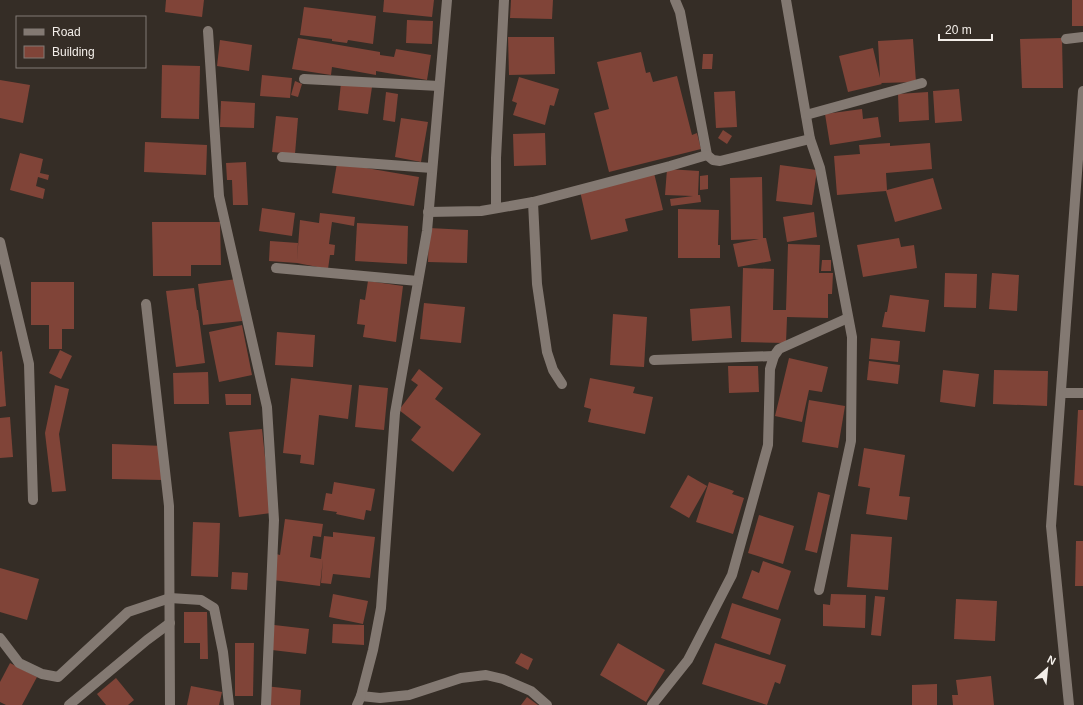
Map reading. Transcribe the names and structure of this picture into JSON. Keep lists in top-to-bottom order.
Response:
{
  "legend": ["Road", "Building"],
  "scale_bar": "20 m",
  "north": "top right"
}
